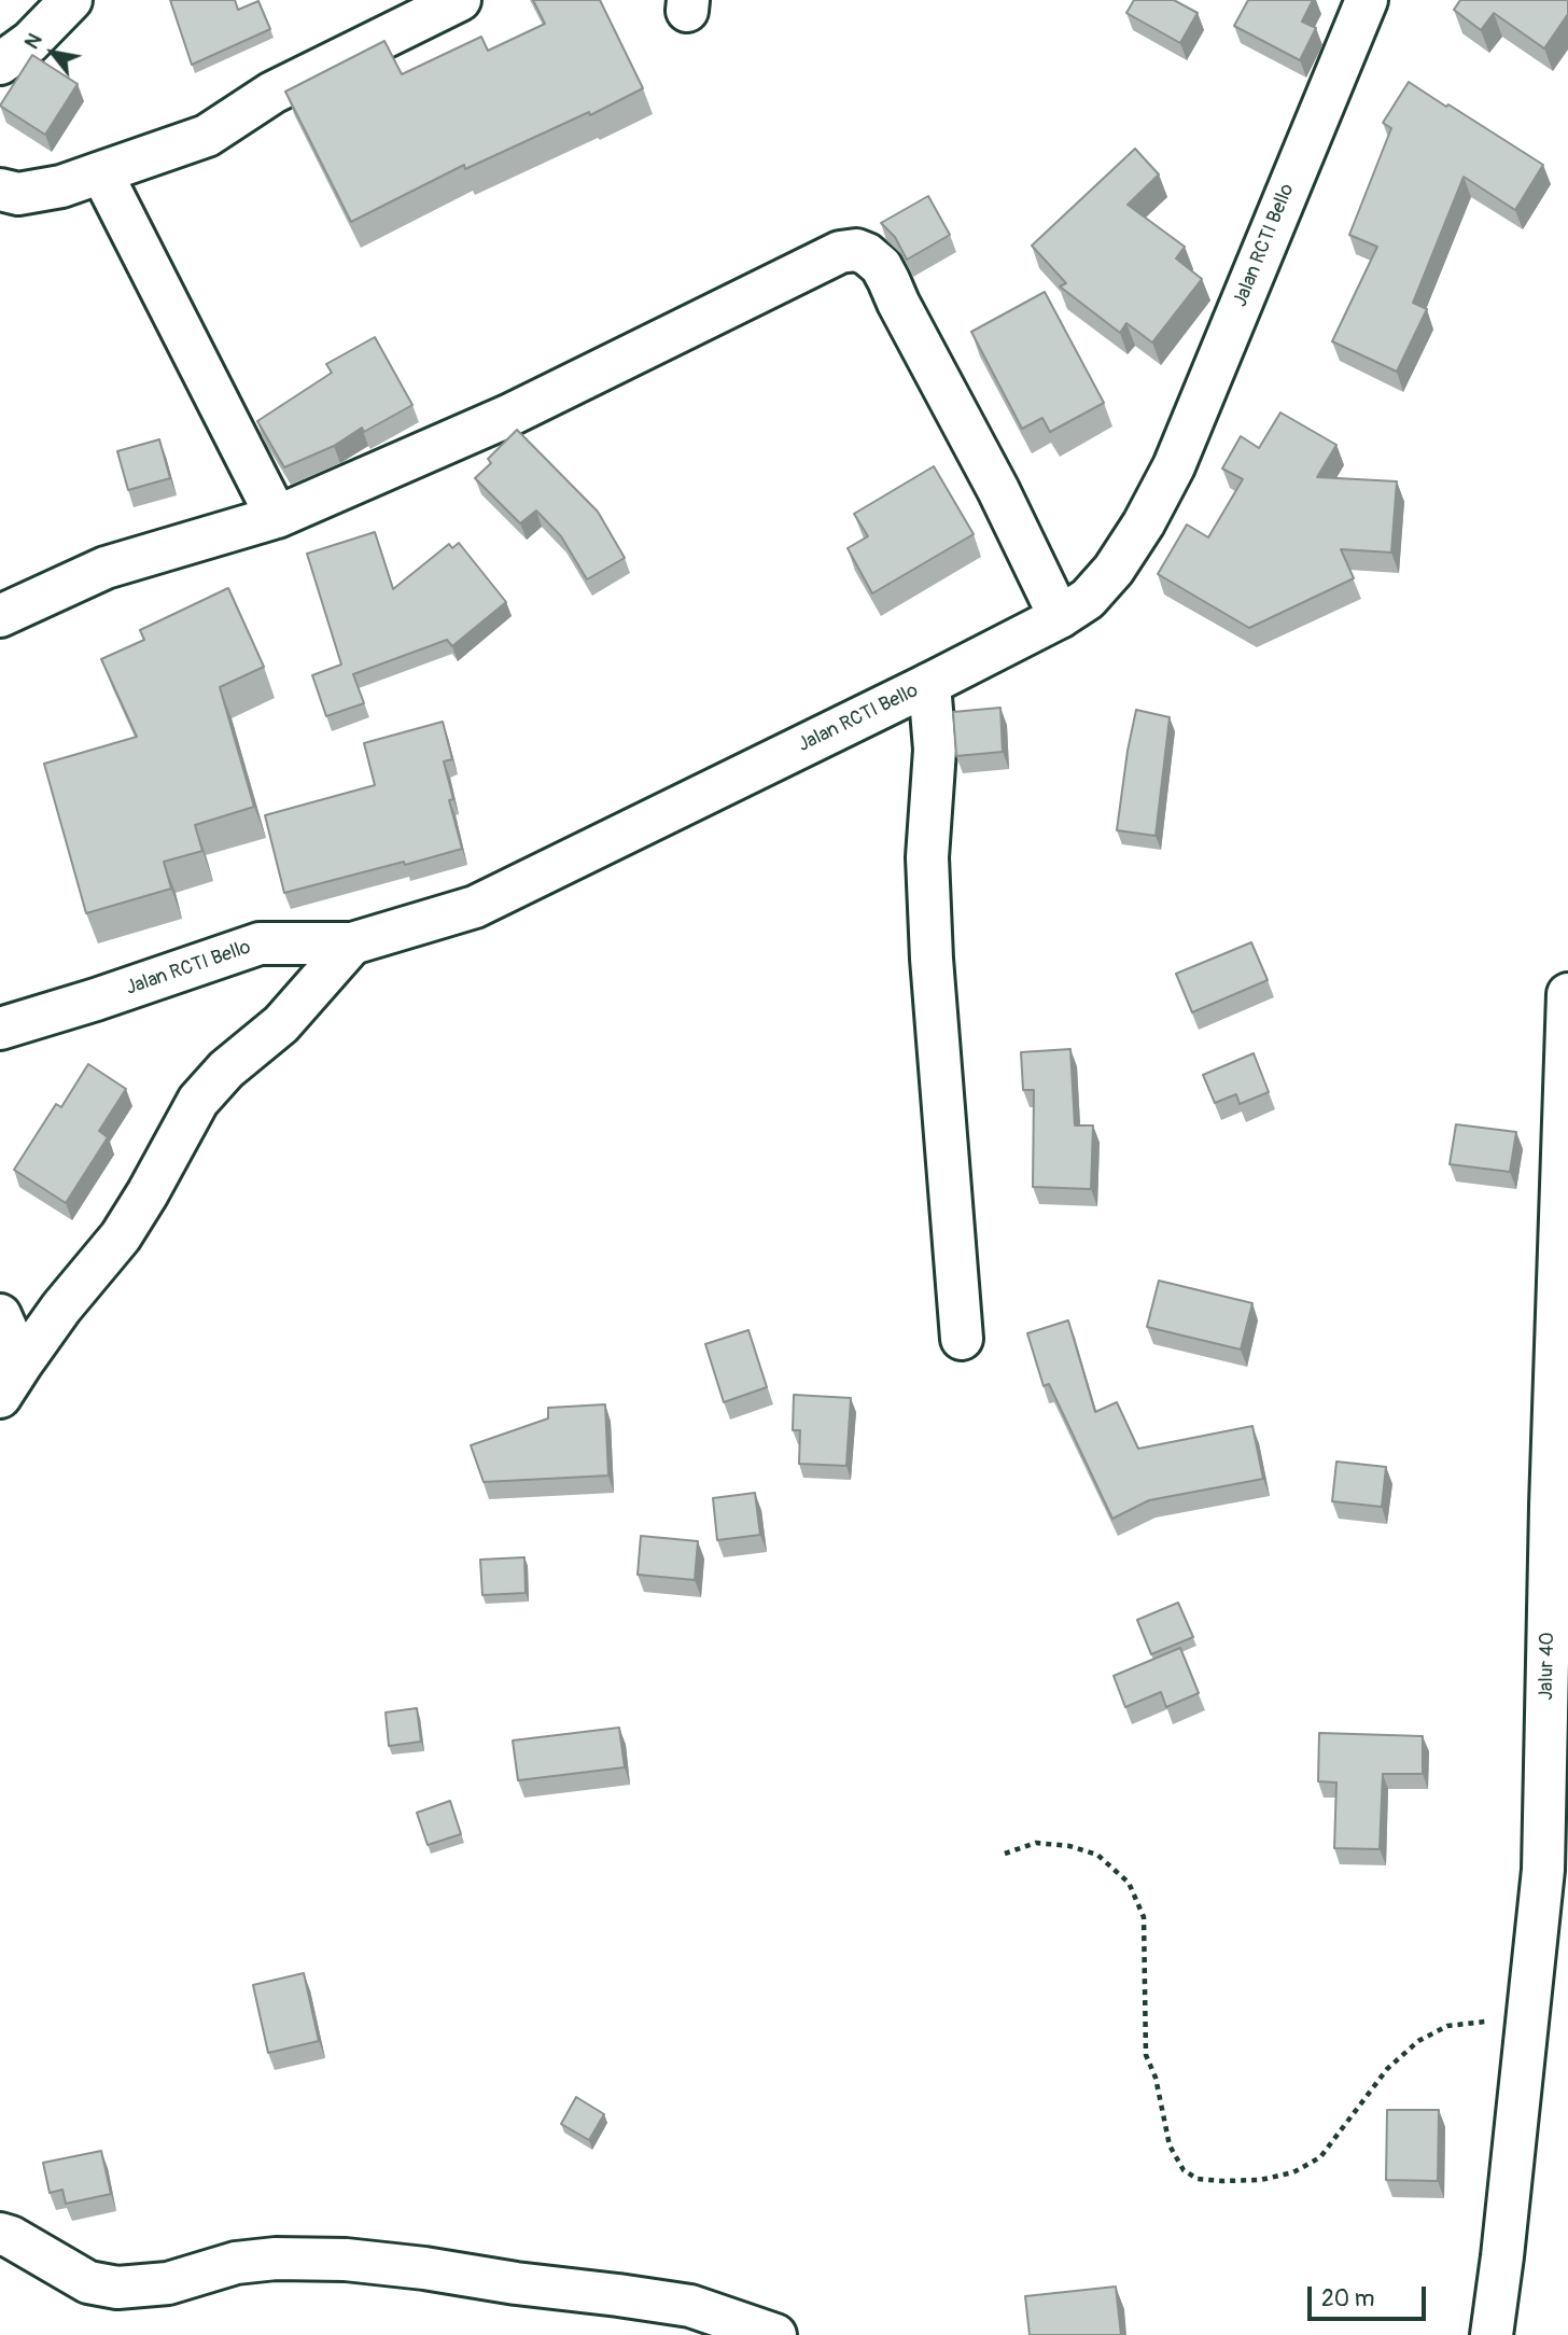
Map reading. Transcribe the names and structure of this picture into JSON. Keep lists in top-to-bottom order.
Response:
{
  "streets": {
    "main road": ["Jalan RCTI Bello", "Jalur 40"]
  },
  "scale_bar": "20 m",
  "north": "top left"
}
